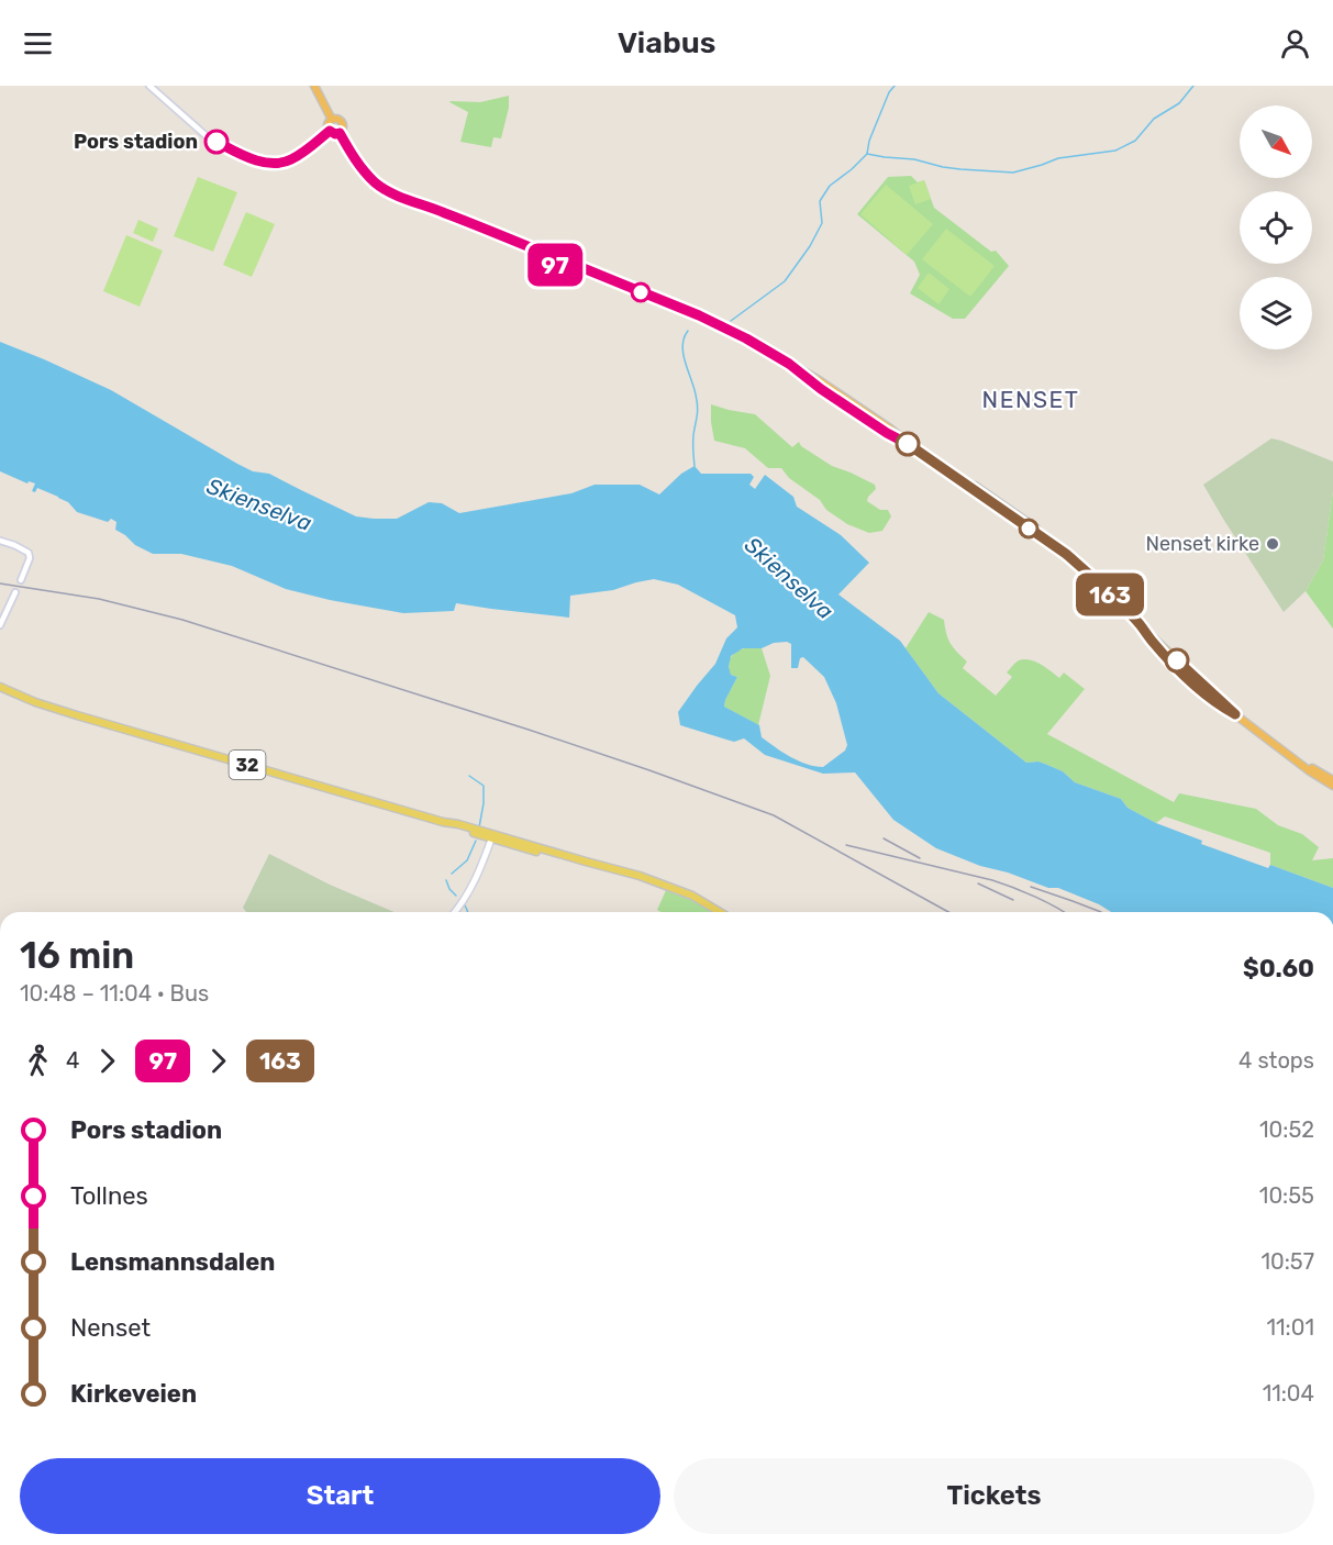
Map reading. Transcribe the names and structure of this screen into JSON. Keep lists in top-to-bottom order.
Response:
{
  "streets": {
    "main road": ["32"]
  },
  "districts": ["NENSET"],
  "water": ["Skienselva"],
  "places": ["Pors stadion", "Nenset kirke"],
  "lines": ["bus line 97", "bus line 163"],
  "north": "bottom right",
  "page": {
    "header": "Viabus",
    "on_map": ["97", "163"],
    "heading": ["16 min", "10:48 – 11:04 · Bus", "$0.60"],
    "legs": [
      "4",
      "97",
      "163",
      "4 stops"
    ],
    "list": [
      {
        "name": "Pors stadion",
        "value": "10:52"
      },
      {
        "name": "Tollnes",
        "value": "10:55"
      },
      {
        "name": "Lensmannsdalen",
        "value": "10:57"
      },
      {
        "name": "Nenset",
        "value": "11:01"
      },
      {
        "name": "Kirkeveien",
        "value": "11:04"
      }
    ],
    "buttons": ["Start", "Tickets"]
  }
}
